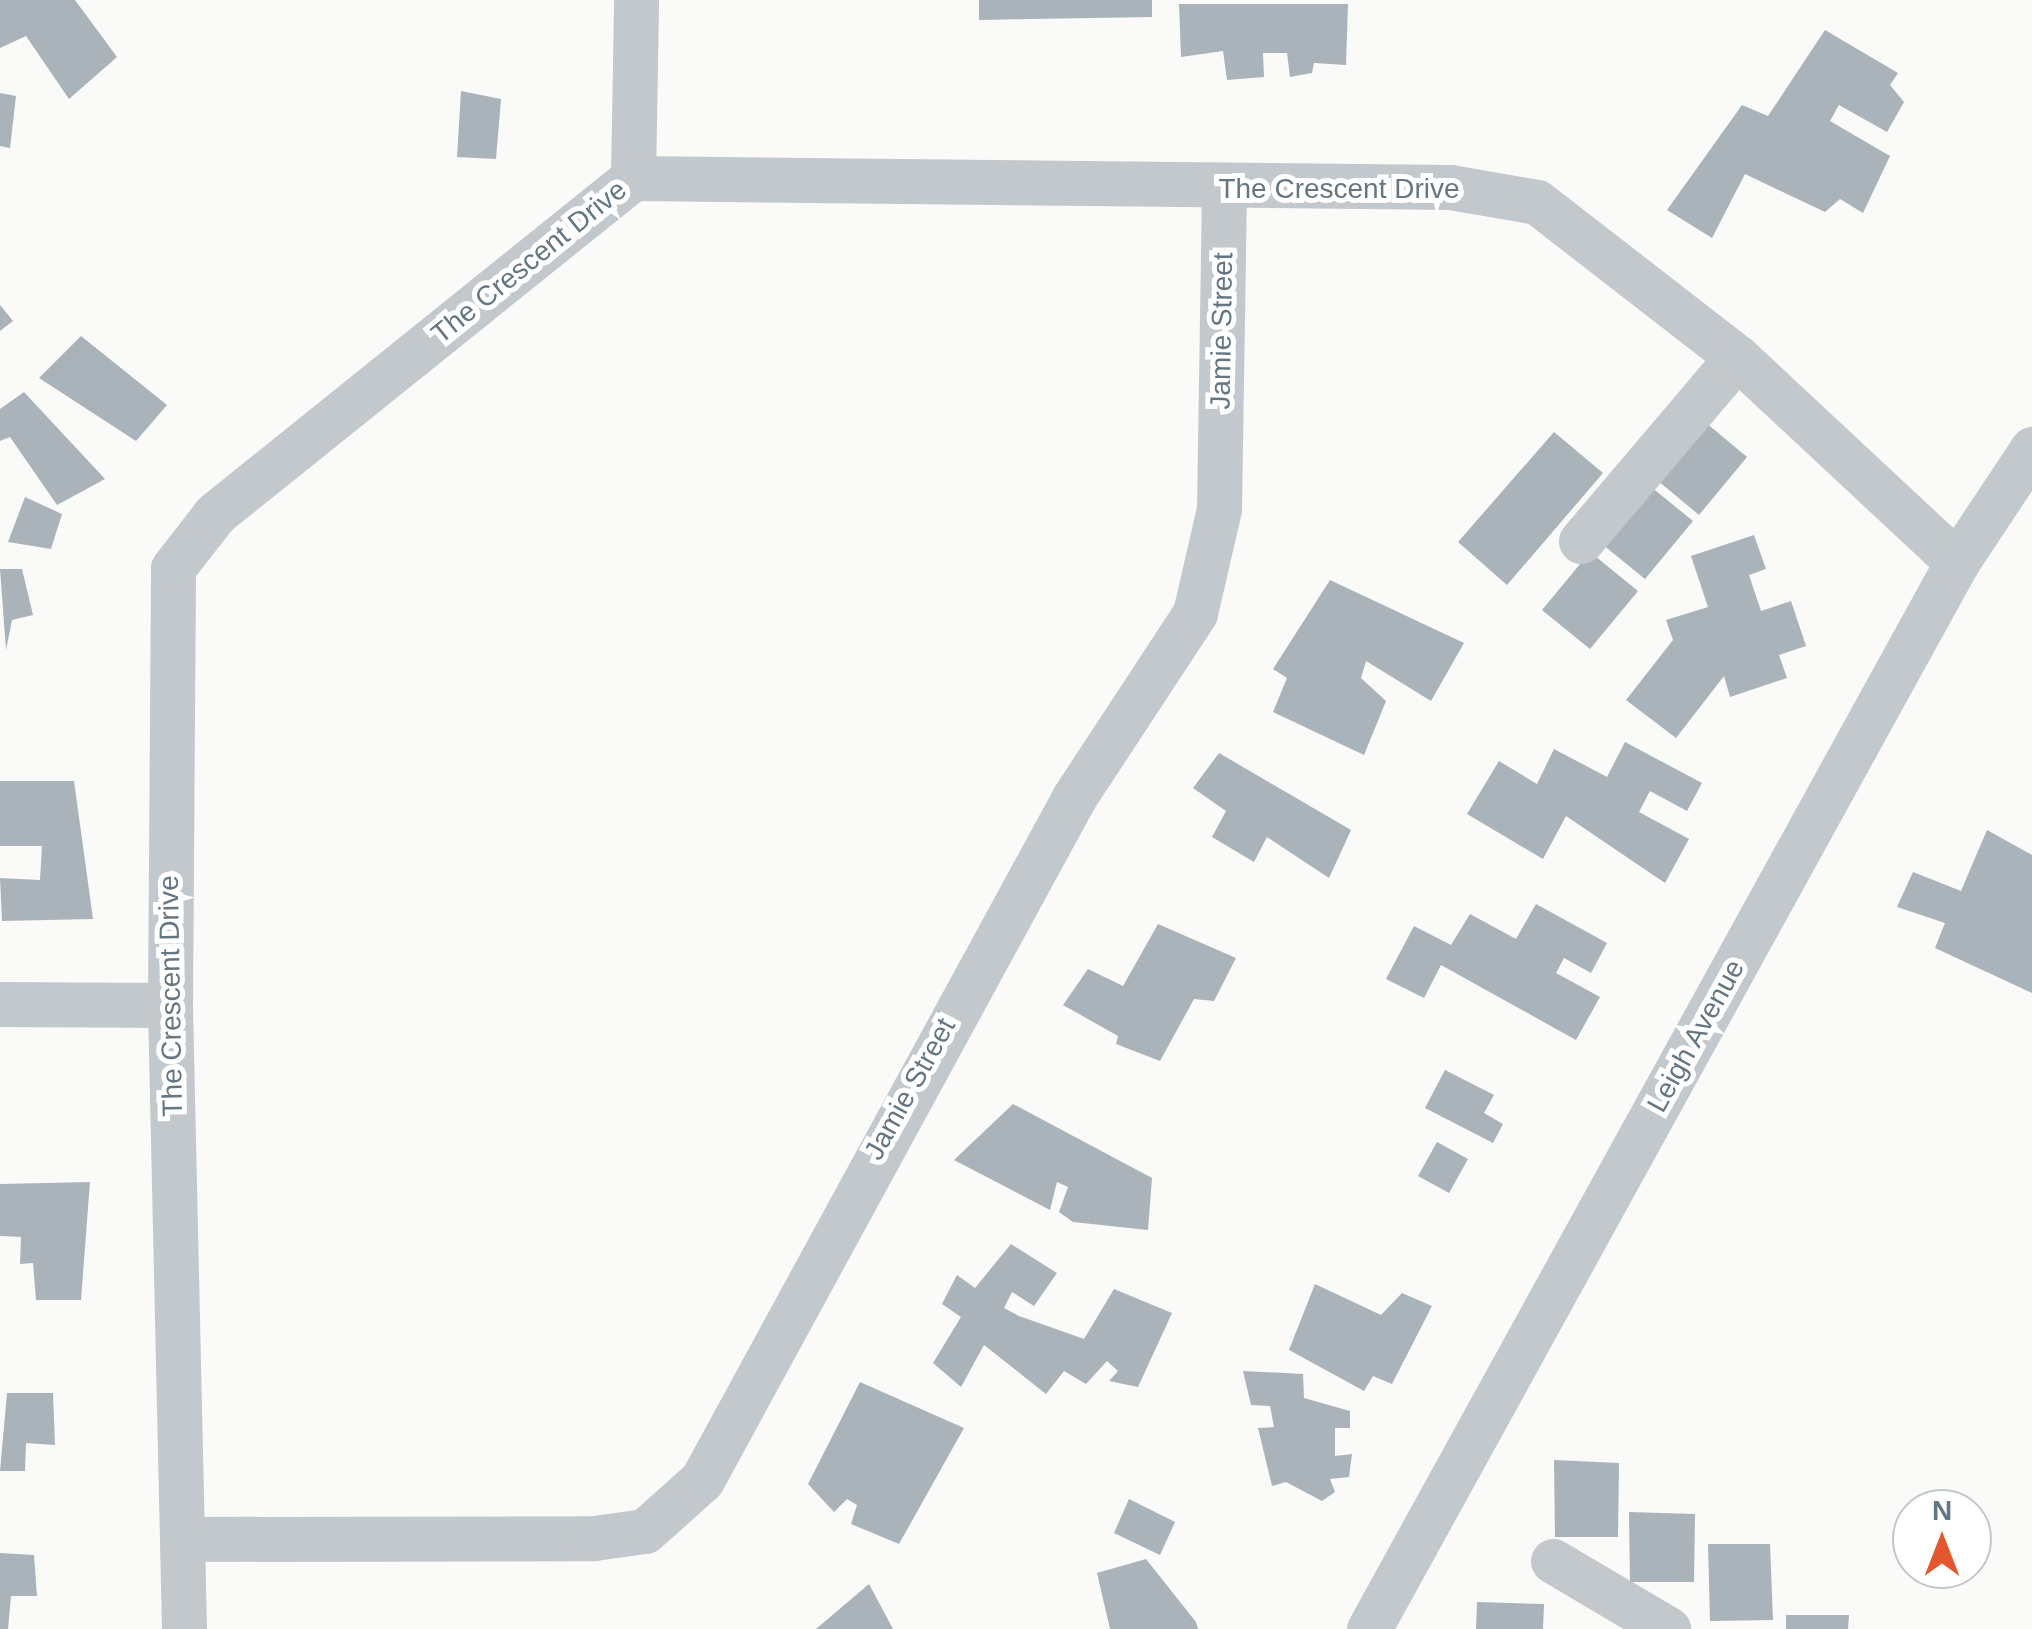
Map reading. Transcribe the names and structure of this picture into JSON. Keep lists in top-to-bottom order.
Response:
{
  "streets": {
    "street": ["The Crescent Drive", "Jamie Street", "Leigh Avenue"]
  },
  "crossings": [
    ["The Crescent Drive", "Jamie Street"],
    ["The Crescent Drive", "Leigh Avenue"]
  ],
  "north": "top"
}
